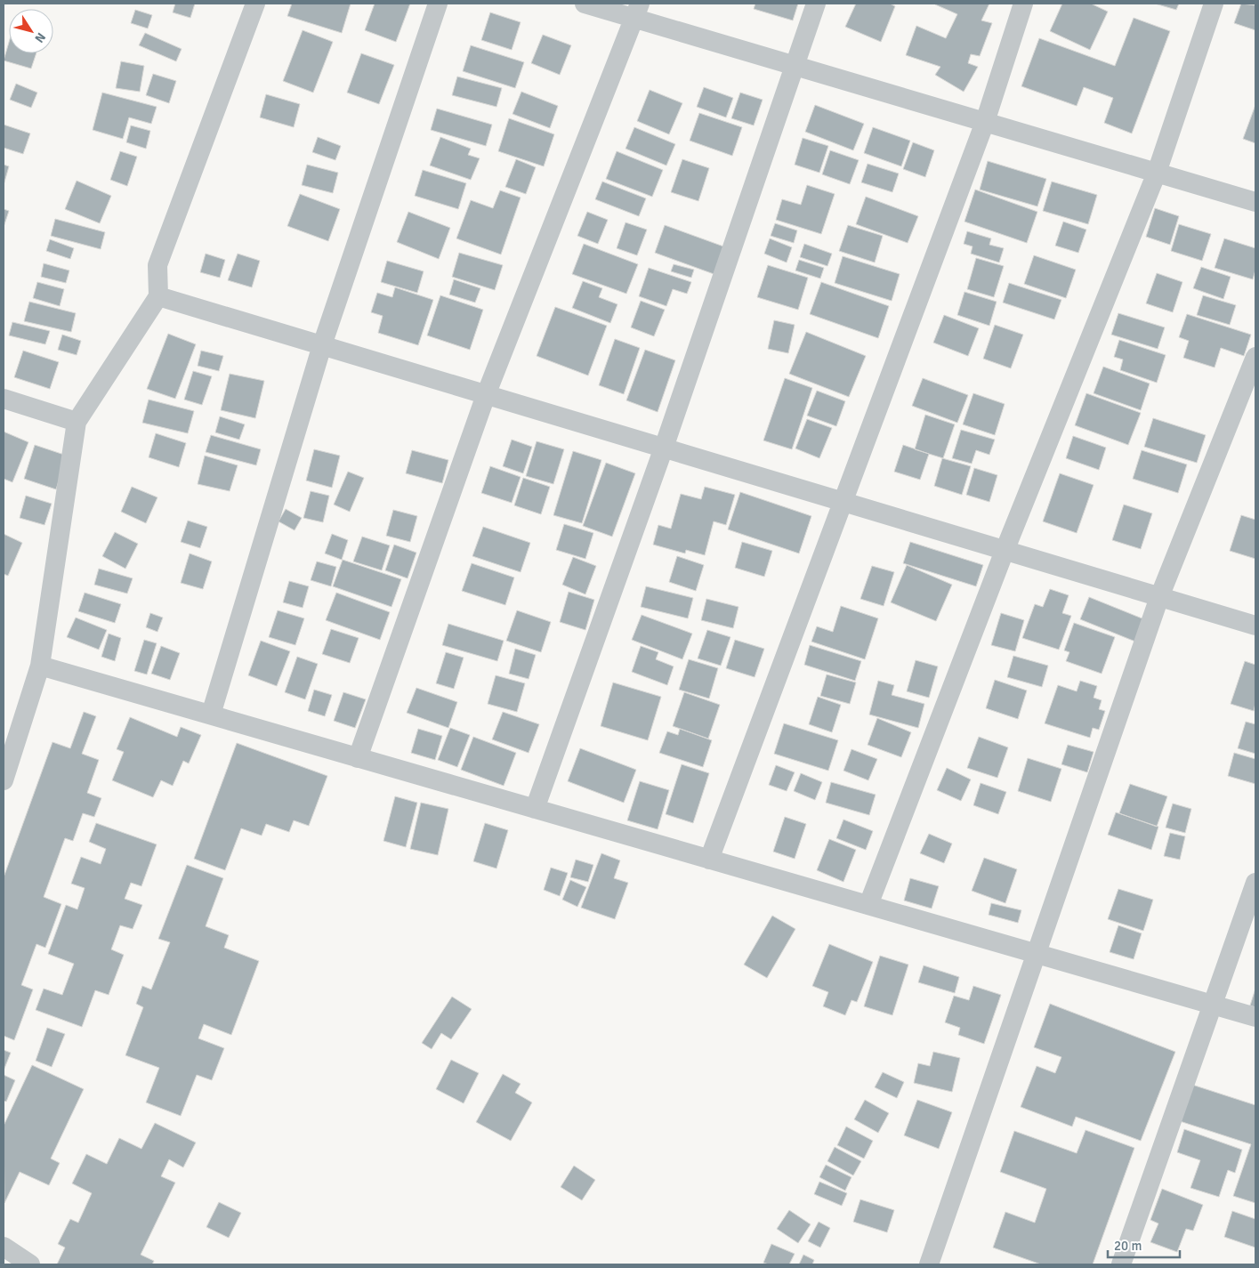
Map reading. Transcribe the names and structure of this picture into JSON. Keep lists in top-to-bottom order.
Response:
{
  "scale_bar": "20 m",
  "north": "bottom right"
}
